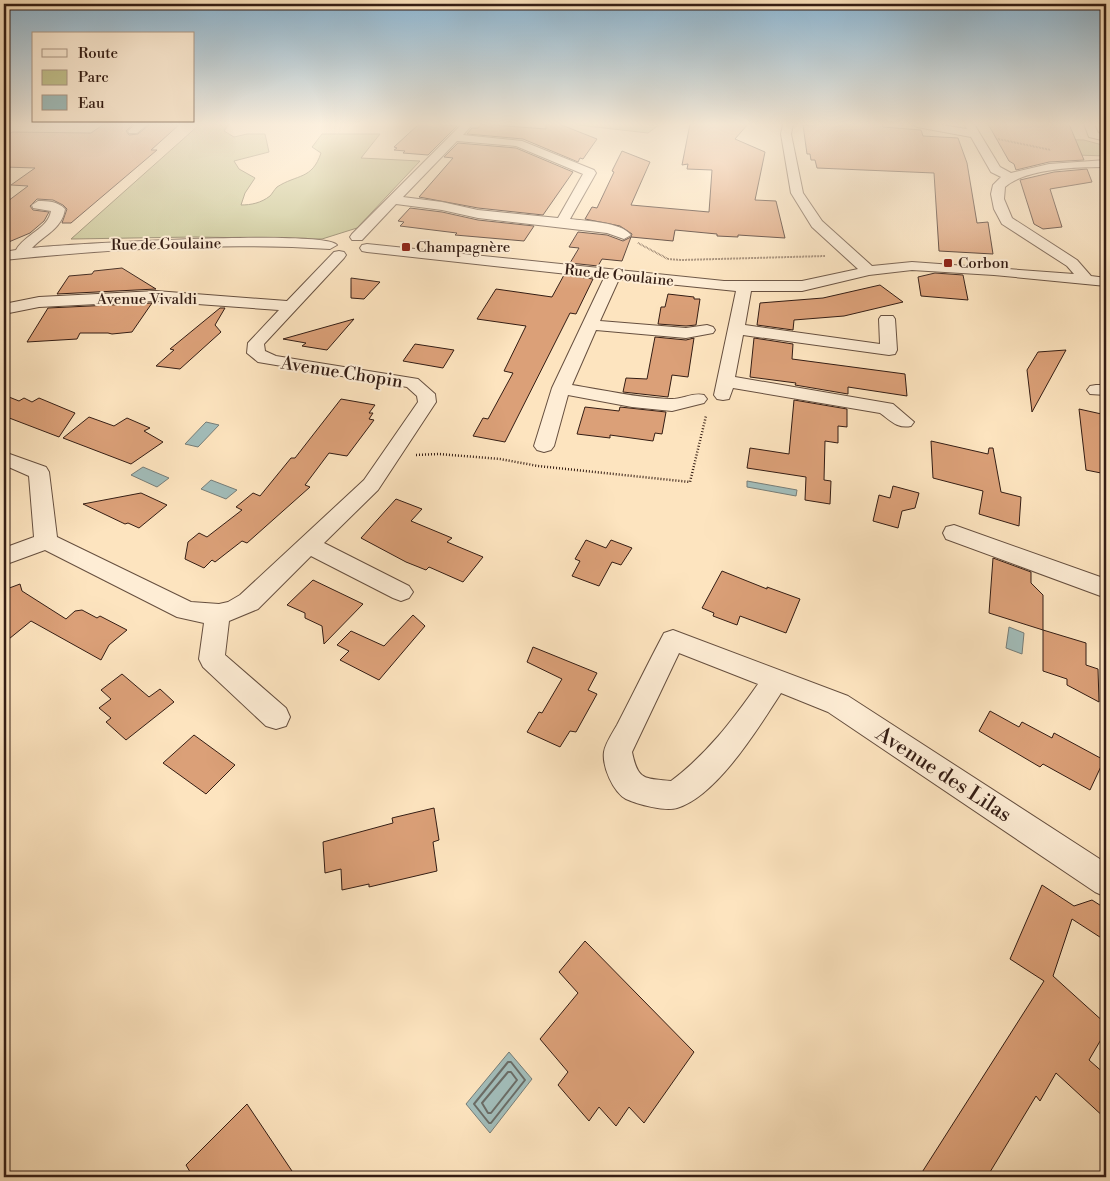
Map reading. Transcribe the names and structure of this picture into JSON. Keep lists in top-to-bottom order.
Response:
{
  "streets": {
    "street": [
      "Rue de Goulaine",
      "Avenue Vivaldi",
      "Avenue Chopin",
      "Avenue des Lilas"
    ]
  },
  "crossings": [
    ["Rue de Goulaine", "Avenue Chopin"],
    ["Avenue Vivaldi", "Avenue Chopin"]
  ],
  "places": {
    "transit": ["Champagnère", "Corbon"]
  },
  "legend": ["Route", "Parc", "Eau"]
}
